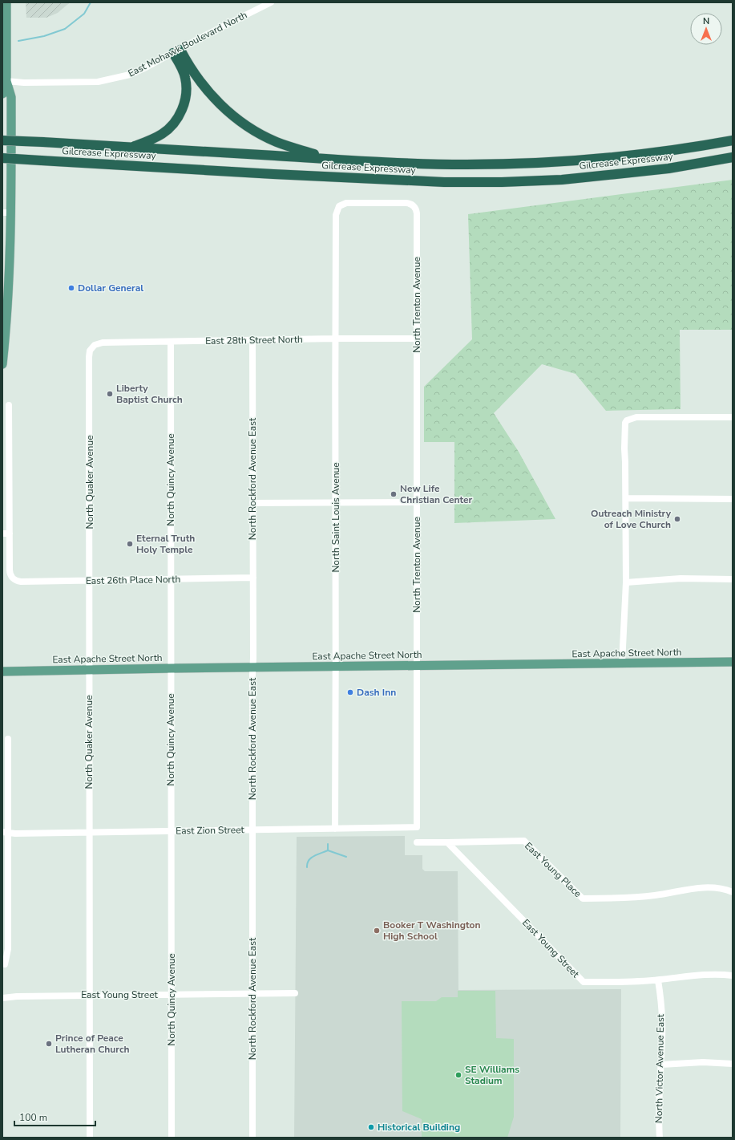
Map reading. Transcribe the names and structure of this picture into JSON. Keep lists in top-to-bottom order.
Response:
{
  "streets": {
    "highway": ["Gilcrease Expressway"],
    "main road": ["East Apache Street North"],
    "street": [
      "East Mohawk Boulevard North",
      "North Trenton Avenue",
      "East 28th Street North",
      "North Rockford Avenue East",
      "North Quincy Avenue",
      "North Quaker Avenue",
      "North Saint Louis Avenue",
      "East 26th Place North",
      "East Zion Street",
      "East Young Place",
      "East Young Street",
      "North Victor Avenue East"
    ]
  },
  "crossings": [
    ["North Trenton Avenue", "East 28th Street North"],
    ["North Trenton Avenue", "North Saint Louis Avenue"],
    ["North Trenton Avenue", "East Apache Street North"],
    ["North Trenton Avenue", "East Zion Street"],
    ["East 28th Street North", "North Rockford Avenue East"],
    ["East 28th Street North", "North Quincy Avenue"],
    ["East 28th Street North", "North Quaker Avenue"],
    ["East 28th Street North", "North Saint Louis Avenue"],
    ["North Rockford Avenue East", "East 26th Place North"],
    ["North Rockford Avenue East", "East Apache Street North"],
    ["North Rockford Avenue East", "East Zion Street"],
    ["North Rockford Avenue East", "East Young Street"],
    ["North Quincy Avenue", "East 26th Place North"],
    ["North Quincy Avenue", "East Apache Street North"],
    ["North Quincy Avenue", "East Zion Street"],
    ["North Quincy Avenue", "East Young Street"],
    ["North Quaker Avenue", "East 26th Place North"],
    ["North Quaker Avenue", "East Apache Street North"],
    ["North Quaker Avenue", "East Zion Street"],
    ["North Quaker Avenue", "East Young Street"],
    ["North Saint Louis Avenue", "East Apache Street North"],
    ["North Saint Louis Avenue", "East Zion Street"],
    ["East Young Place", "East Young Street"],
    ["East Young Street", "North Victor Avenue East"]
  ],
  "places": [
    "Dollar General",
    "Liberty Baptist Church",
    "New Life Christian Center",
    "Outreach Ministry of Love Church",
    "Eternal Truth Holy Temple",
    "Dash Inn",
    "Booker T Washington High School",
    "Prince of Peace Lutheran Church",
    "SE Williams Stadium",
    "Historical Building"
  ],
  "scale_bar": "100 m",
  "north": "top"
}
